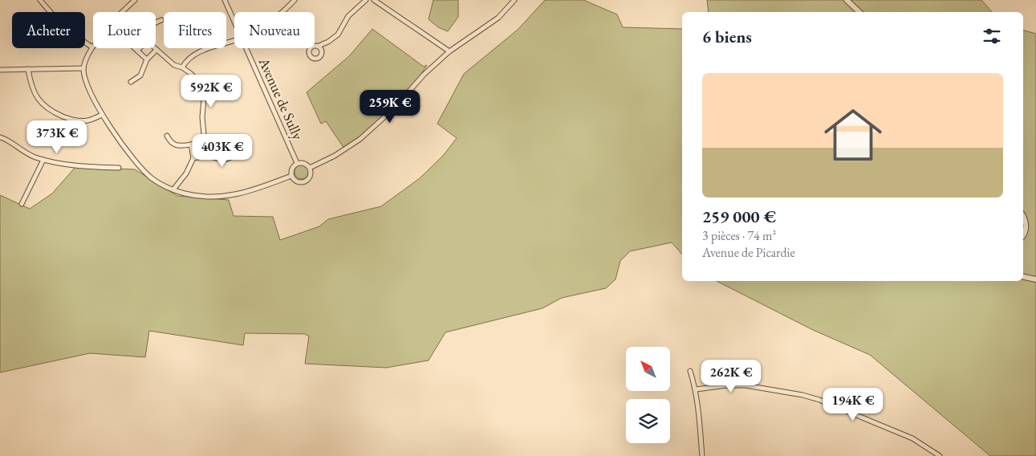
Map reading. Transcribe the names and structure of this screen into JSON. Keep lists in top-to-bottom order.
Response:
{
  "streets": {
    "street": ["Avenue de Sully"]
  },
  "north": "top left",
  "page": {
    "chip": [
      "Acheter",
      "Louer",
      "Filtres",
      "Nouveau"
    ],
    "heading": "6 biens",
    "list": [
      {
        "name": "259 000 €",
        "note": "3 pièces · 74 m² · Avenue de Picardie"
      }
    ],
    "price": [
      "592K €",
      "259K €",
      "373K €",
      "403K €",
      "262K €",
      "194K €"
    ]
  }
}
